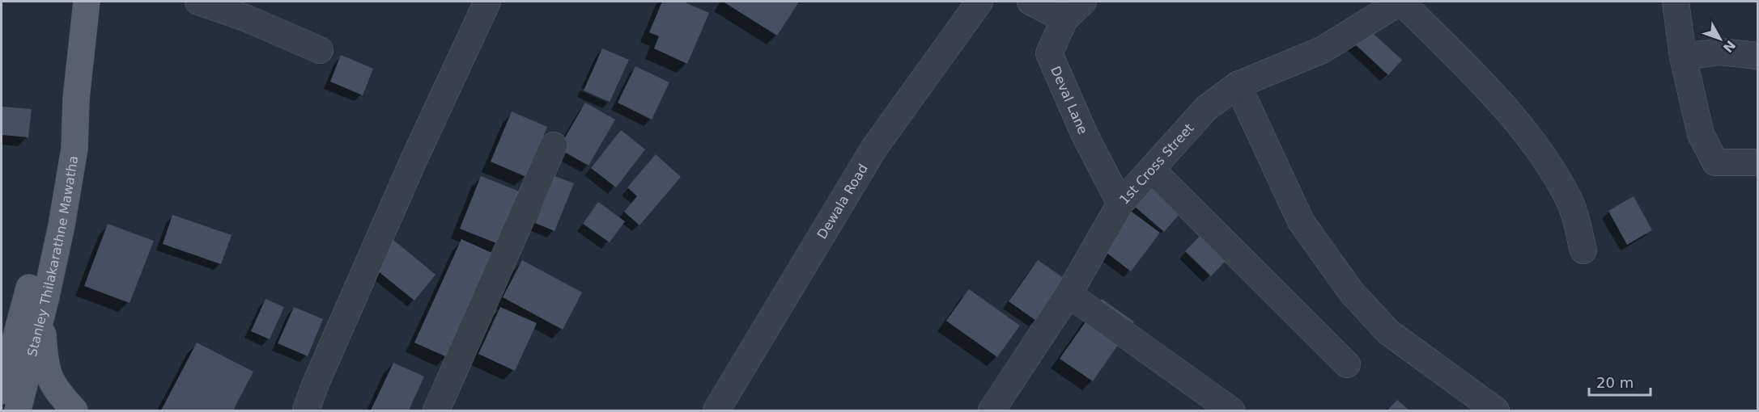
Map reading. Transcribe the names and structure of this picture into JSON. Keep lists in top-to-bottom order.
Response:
{
  "streets": {
    "main road": ["Stanley Thilakarathne Mawatha"],
    "street": ["Deval Lane", "1st Cross Street", "Dewala Road"]
  },
  "crossings": [
    ["Deval Lane", "1st Cross Street"]
  ],
  "scale_bar": "20 m",
  "north": "bottom right"
}
